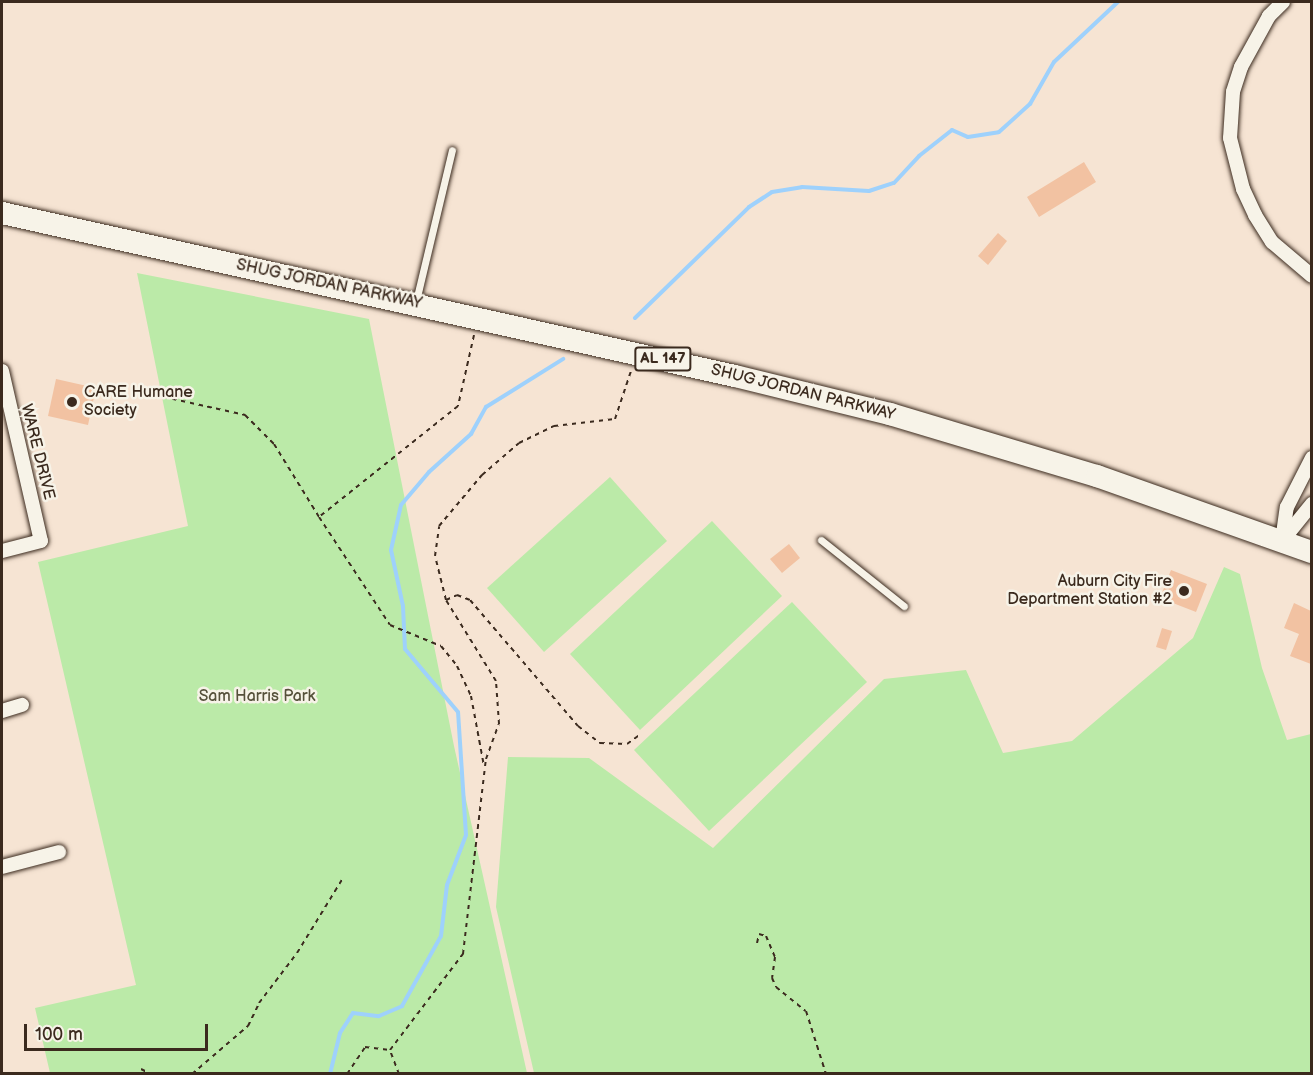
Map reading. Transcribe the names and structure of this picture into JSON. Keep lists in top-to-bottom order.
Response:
{
  "streets": {
    "main road": ["SHUG JORDAN PARKWAY", "AL 147"],
    "street": ["WARE DRIVE"]
  },
  "parks": ["Sam Harris Park"],
  "places": ["CARE Humane Society", "Auburn City Fire Department Station #2"],
  "scale_bar": "100 m"
}
